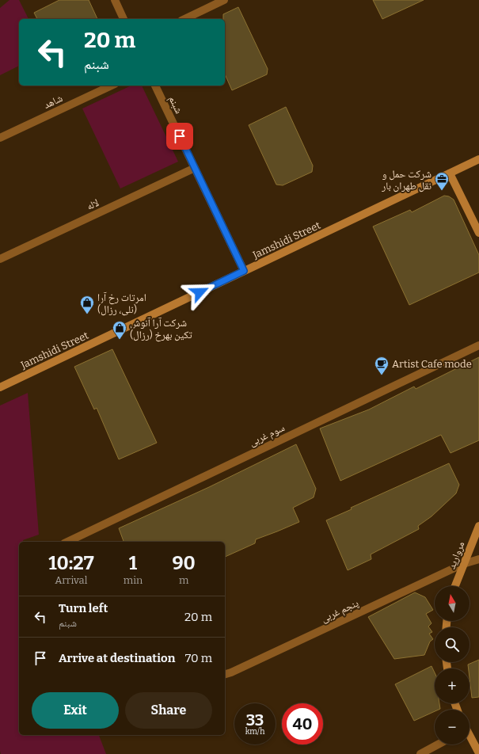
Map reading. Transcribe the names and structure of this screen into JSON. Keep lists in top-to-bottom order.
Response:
{
  "streets": {
    "street": [
      "شاهد",
      "شبنم",
      "لاله",
      "Jamshidi Street",
      "سوم غربی",
      "مروارید",
      "پنجم غربی"
    ]
  },
  "crossings": [
    ["شبنم", "لاله"],
    ["شبنم", "Jamshidi Street"],
    ["مروارید", "پنجم غربی"]
  ],
  "places": {
    "office": ["شرکت حمل و نقل طهران بار"],
    "shop": ["امرتات رخ آرا (نلی، رزال)", "شرکت آرا آنوش تکین بهرخ (رزال)"],
    "cafe": ["Artist Cafe mode"]
  },
  "north": "top",
  "page": {
    "turn": ["20 m", "شبنم"],
    "eta": [
      "10:27",
      "Arrival",
      "1",
      "min",
      "90",
      "m"
    ],
    "map_buttons": ["+", "−"],
    "list": [
      {
        "name": "Turn left",
        "note": "شبنم",
        "value": "20 m"
      },
      {
        "name": "Arrive at destination",
        "value": "70 m"
      }
    ],
    "buttons": ["Exit", "Share"],
    "speed": "33 km/h",
    "limit": "40"
  }
}
